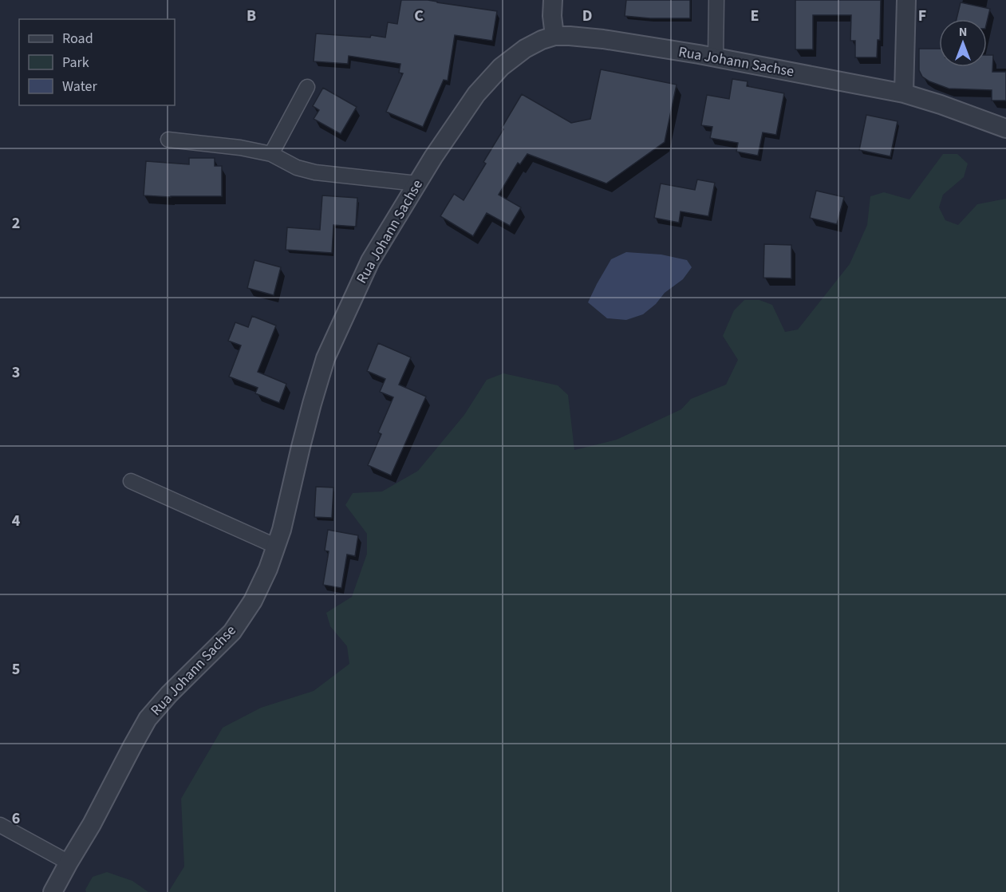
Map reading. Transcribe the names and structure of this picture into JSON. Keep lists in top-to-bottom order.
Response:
{
  "streets": {
    "street": ["Rua Johann Sachse"]
  },
  "legend": ["Road", "Park", "Water"],
  "north": "top",
  "grid": {
    "columns": [
      "B",
      "C",
      "D",
      "E",
      "F"
    ],
    "rows": [
      "2",
      "3",
      "4",
      "5",
      "6"
    ]
  }
}
